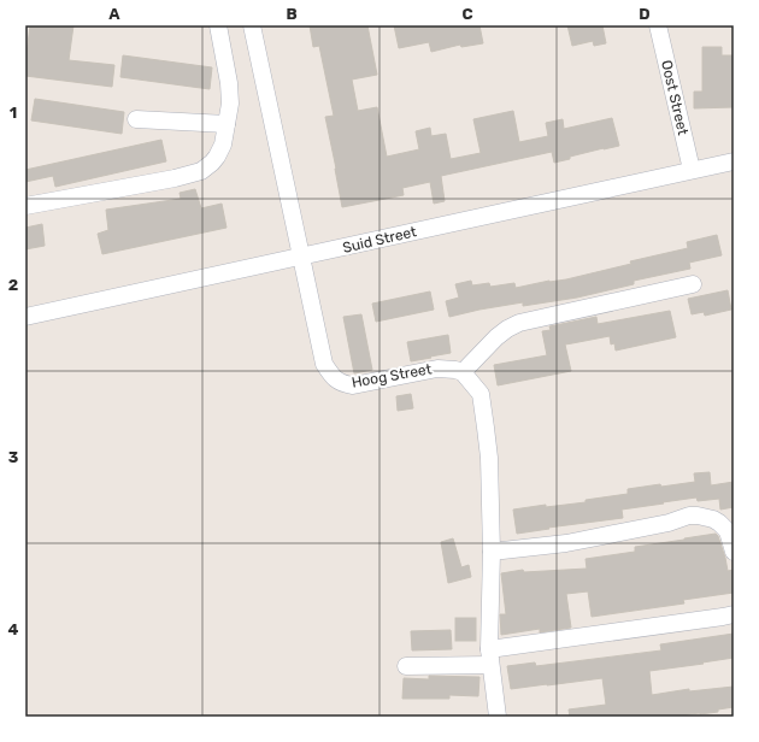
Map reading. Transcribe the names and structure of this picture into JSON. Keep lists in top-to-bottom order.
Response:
{
  "streets": {
    "street": ["Oost Street", "Suid Street", "Hoog Street"]
  },
  "crossings": [
    ["Oost Street", "Suid Street"],
    ["Suid Street", "Hoog Street"]
  ],
  "grid": {
    "columns": [
      "A",
      "B",
      "C",
      "D"
    ],
    "rows": [
      "1",
      "2",
      "3",
      "4"
    ]
  }
}
